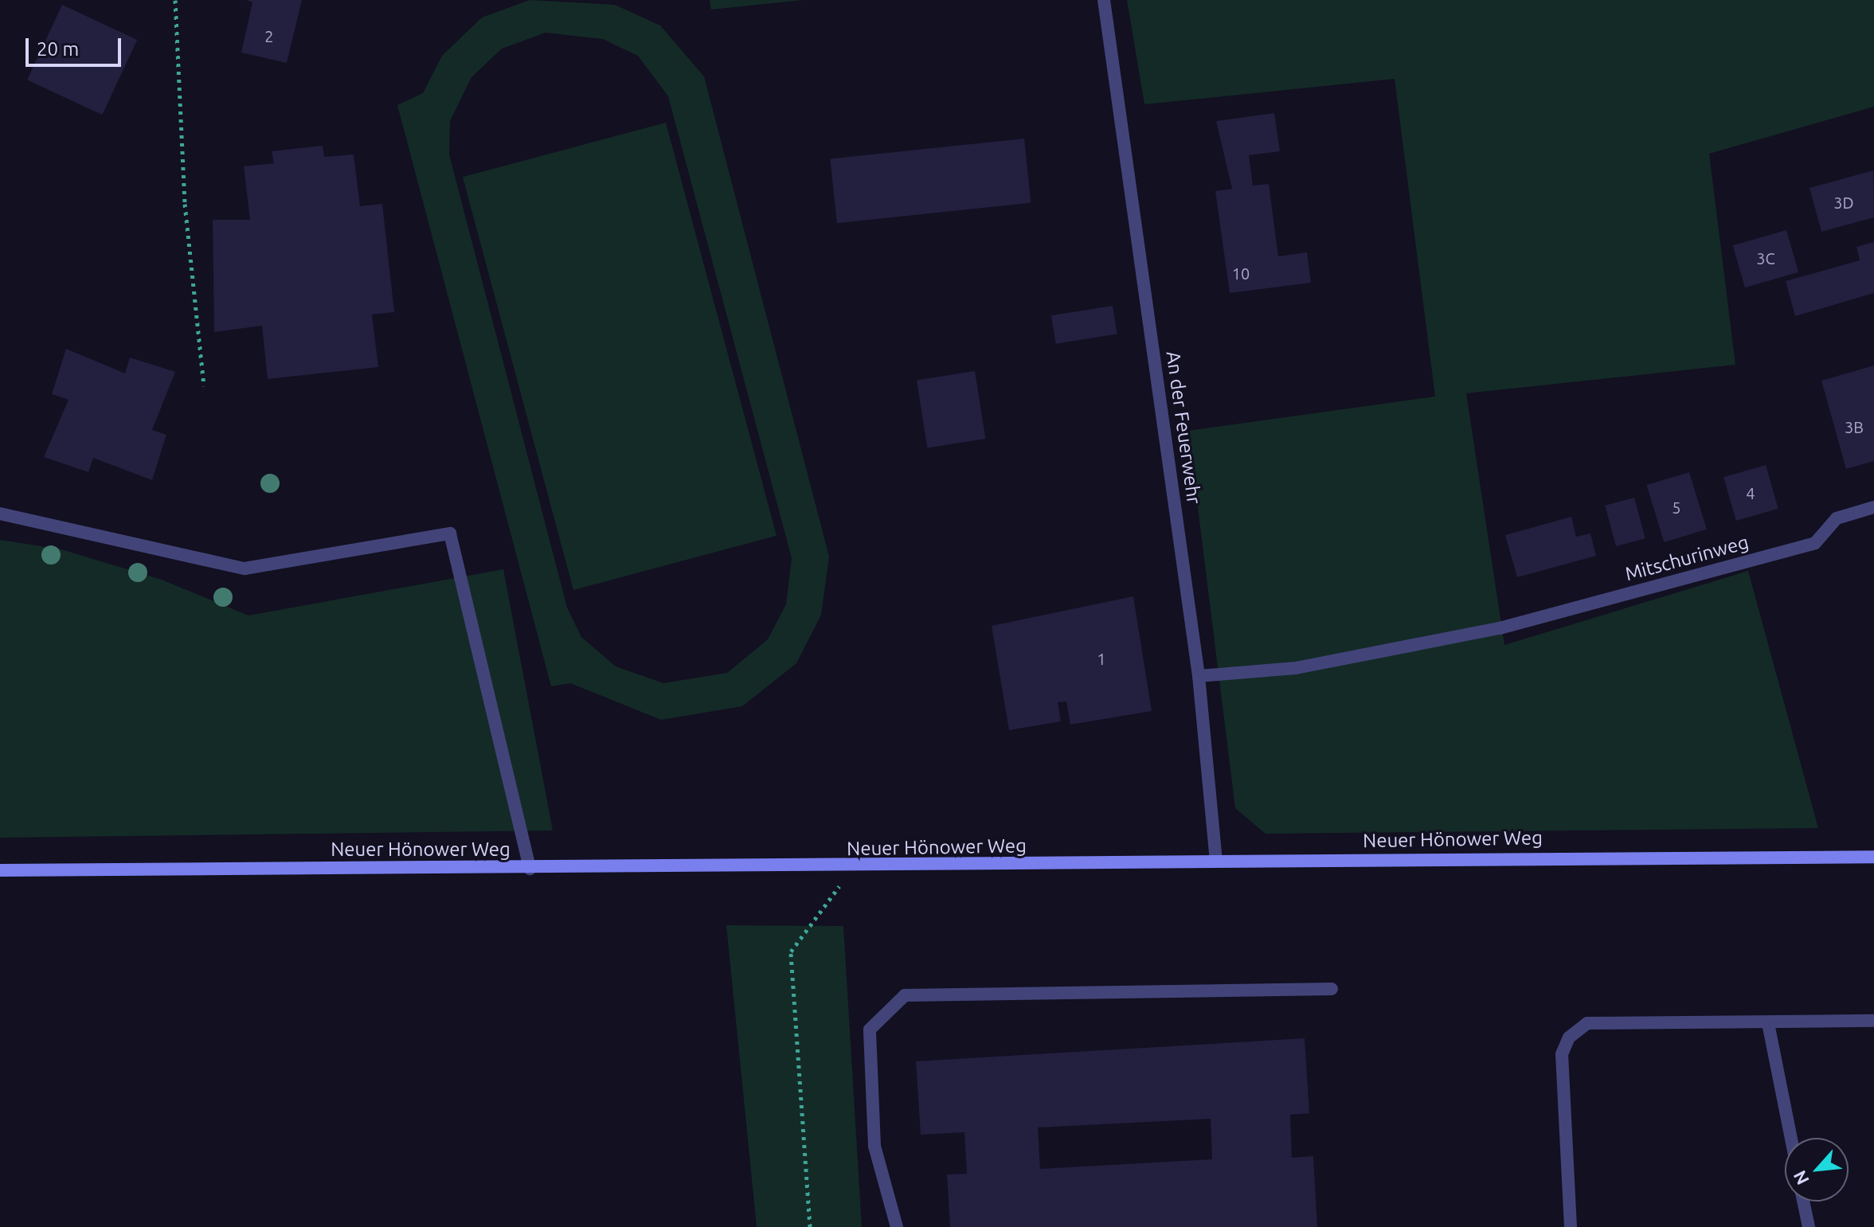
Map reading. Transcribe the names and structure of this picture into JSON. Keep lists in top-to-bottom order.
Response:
{
  "streets": {
    "main road": ["Neuer Hönower Weg"],
    "street": ["An der Feuerwehr", "Mitschurinweg"]
  },
  "crossings": [
    ["An der Feuerwehr", "Mitschurinweg"],
    ["An der Feuerwehr", "Neuer Hönower Weg"]
  ],
  "house_numbers": [
    "2",
    "3D",
    "3C",
    "10",
    "3B",
    "4",
    "5",
    "1"
  ],
  "scale_bar": "20 m",
  "north": "bottom left"
}
